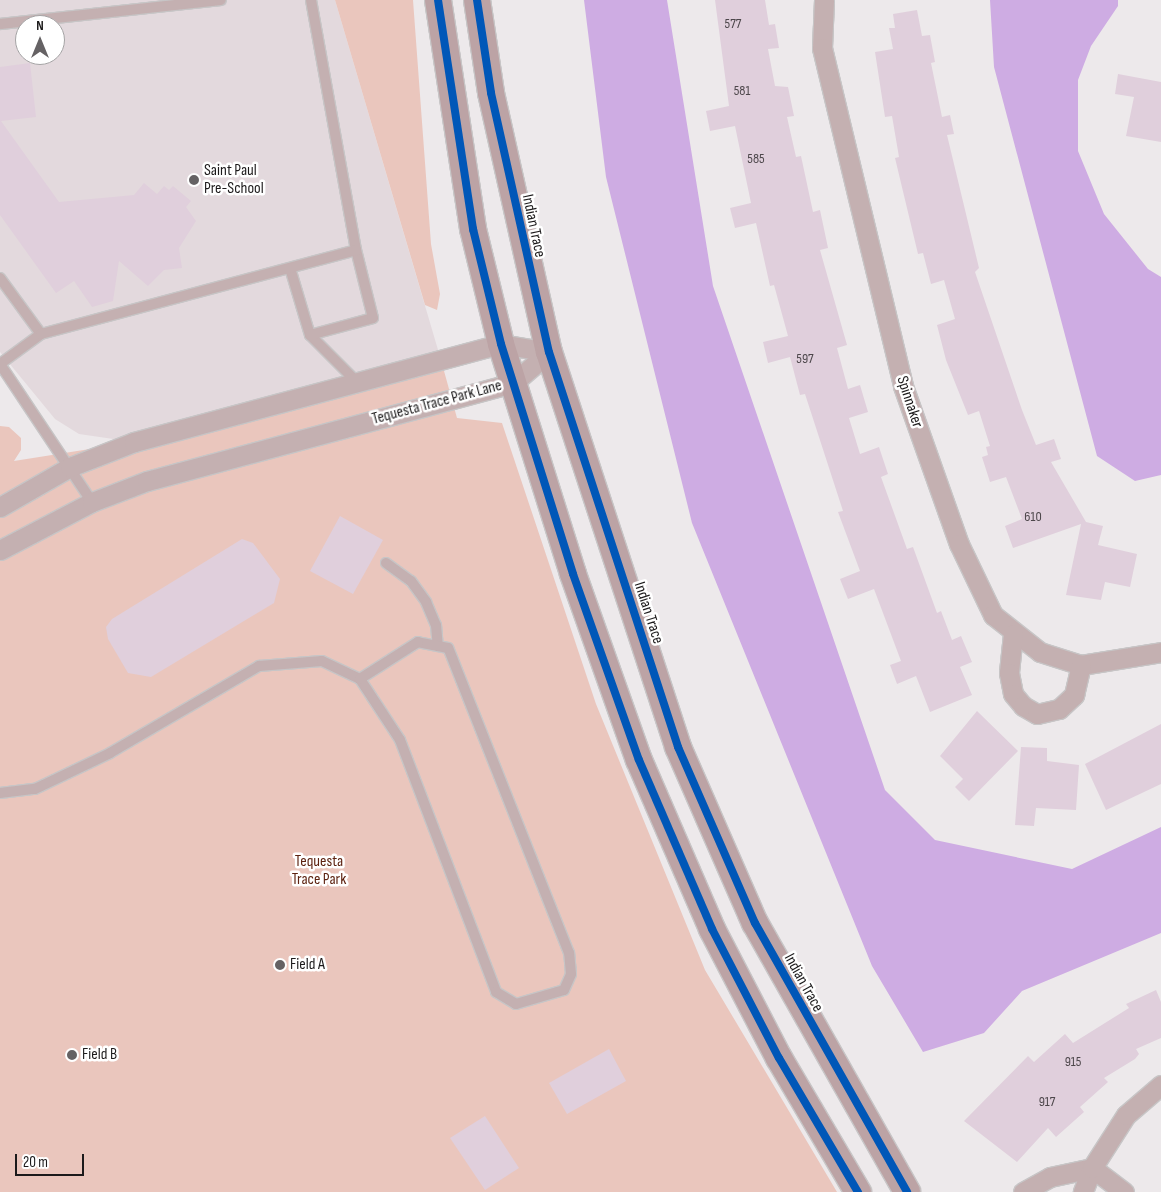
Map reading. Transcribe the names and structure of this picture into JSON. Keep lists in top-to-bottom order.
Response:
{
  "streets": {
    "main road": ["Indian Trace"],
    "street": ["Spinnaker", "Tequesta Trace Park Lane"]
  },
  "crossings": [
    ["Indian Trace", "Tequesta Trace Park Lane"]
  ],
  "parks": ["Tequesta Trace Park"],
  "places": ["Saint Paul Pre-School", "Field A", "Field B"],
  "house_numbers": [
    "577",
    "581",
    "585",
    "597",
    "610",
    "915",
    "917"
  ],
  "scale_bar": "20 m",
  "north": "top"
}
